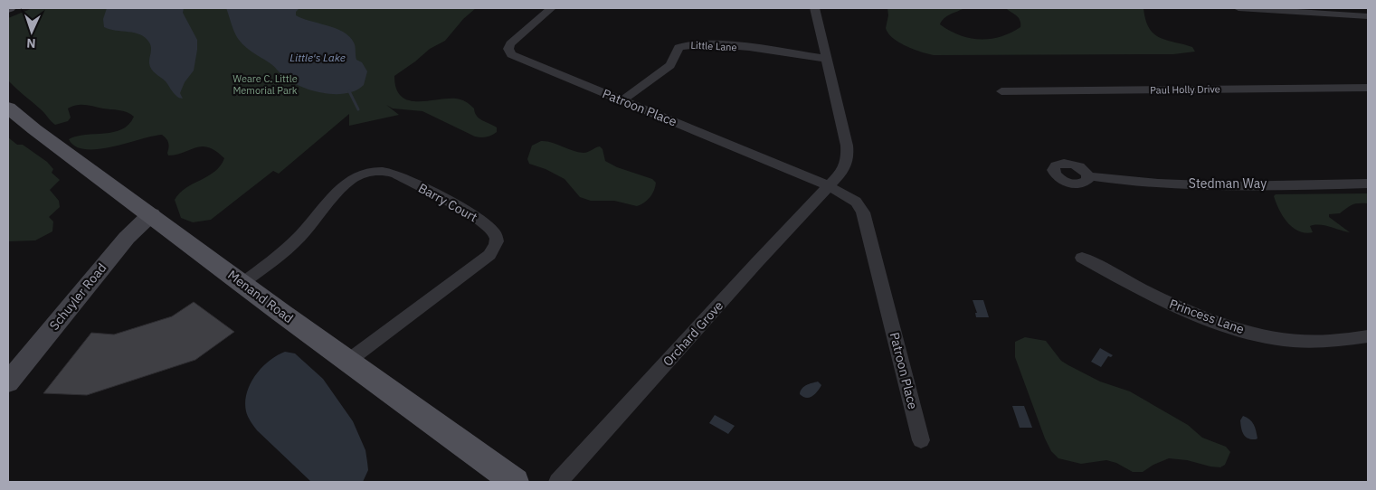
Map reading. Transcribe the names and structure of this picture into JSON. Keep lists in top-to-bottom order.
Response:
{
  "streets": {
    "main road": ["Menand Road"],
    "street": [
      "Little Lane",
      "Paul Holly Drive",
      "Patroon Place",
      "Stedman Way",
      "Barry Court",
      "Schuyler Road",
      "Princess Lane",
      "Orchard Grove"
    ]
  },
  "crossings": [
    ["Little Lane", "Patroon Place"],
    ["Patroon Place", "Orchard Grove"],
    ["Barry Court", "Menand Road"],
    ["Schuyler Road", "Menand Road"]
  ],
  "water": ["Little's Lake"],
  "parks": ["Weare C. Little Memorial Park"],
  "north": "bottom"
}
